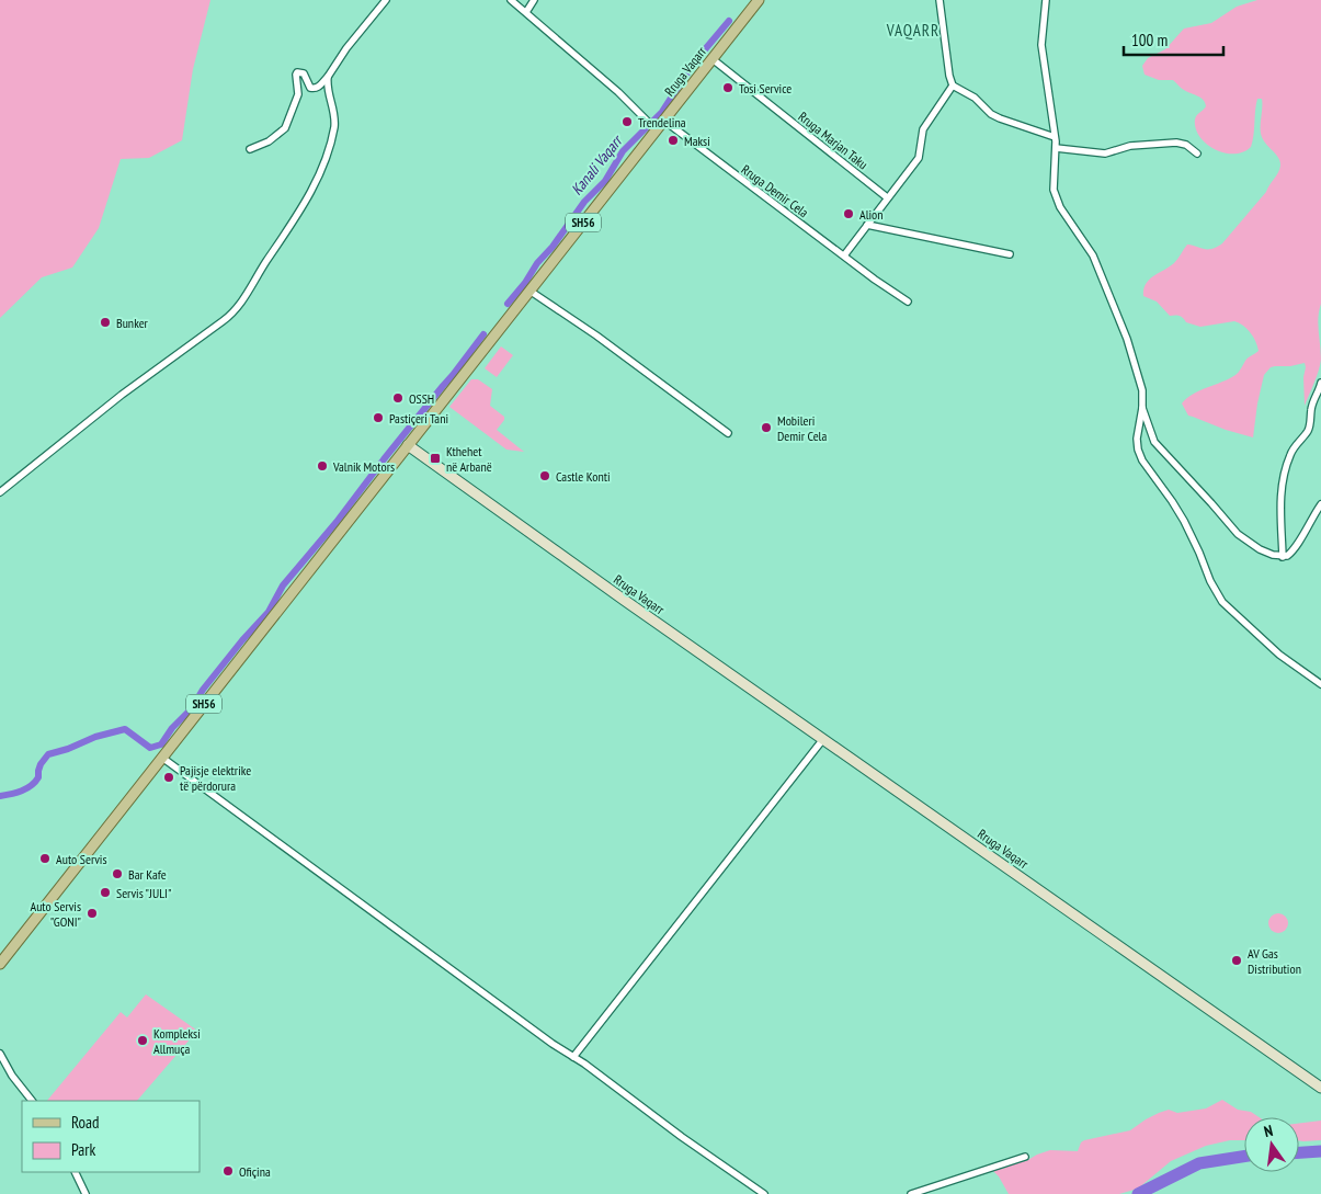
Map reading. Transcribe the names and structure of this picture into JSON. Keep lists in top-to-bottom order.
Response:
{
  "streets": {
    "main road": ["Rruga Vaqarr", "SH56"],
    "street": ["Rruga Marjan Taku", "Rruga Demir Cela"]
  },
  "crossings": [
    ["Rruga Vaqarr", "Rruga Marjan Taku"],
    ["Rruga Vaqarr", "Rruga Demir Cela"],
    ["Rruga Vaqarr", "SH56"]
  ],
  "districts": ["VAQARR"],
  "water": ["Kanali Vaqarr"],
  "places": {
    "other": [
      "Tosi Service",
      "Trendelina",
      "Maksi",
      "Alion",
      "Bunker",
      "OSSH",
      "Pastiçeri Tani",
      "Mobileri Demir Cela",
      "Valnik Motors",
      "Castle Konti",
      "Pajisje elektrike të përdorura",
      "Auto Servis",
      "Bar Kafe",
      "Servis \"JULI\"",
      "Auto Servis \"GONI\"",
      "AV Gas Distribution",
      "Kompleksi Allmuça",
      "Ofiçina"
    ],
    "transit": ["Kthehet në Arbanë"]
  },
  "legend": ["Road", "Park"],
  "scale_bar": "100 m",
  "north": "top"
}
